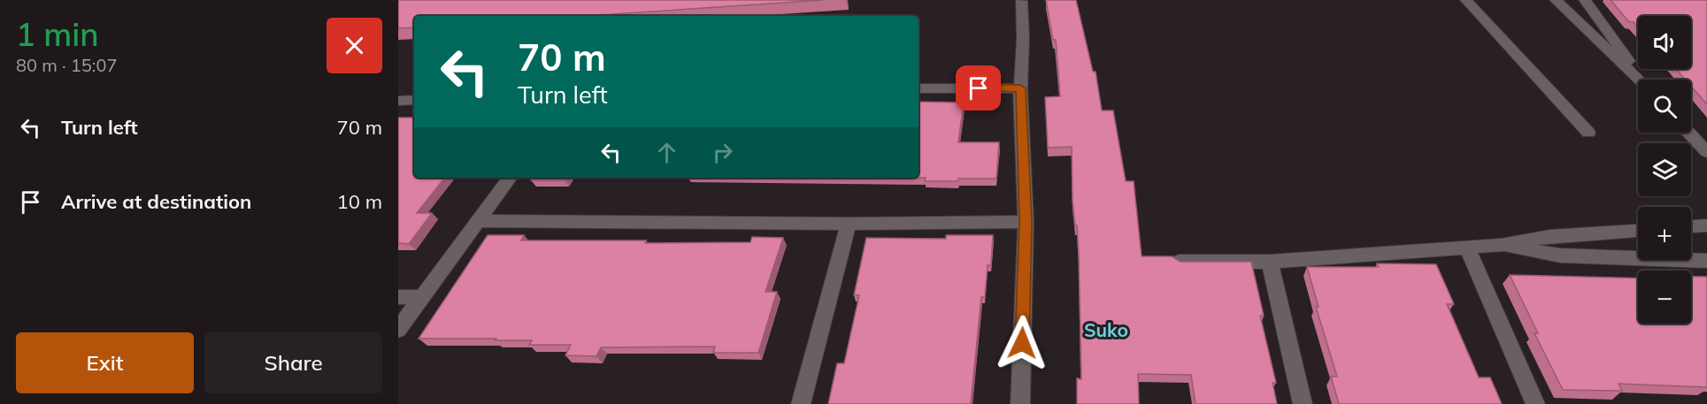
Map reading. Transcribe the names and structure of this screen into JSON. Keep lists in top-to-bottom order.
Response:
{
  "districts": ["Suko"],
  "page": {
    "heading": ["1 min", "80 m · 15:07"],
    "map_buttons": ["+", "−"],
    "turn": ["70 m", "Turn left"],
    "list": [
      {
        "name": "Turn left",
        "value": "70 m"
      },
      {
        "name": "Arrive at destination",
        "value": "10 m"
      }
    ],
    "buttons": ["Exit", "Share"]
  }
}
